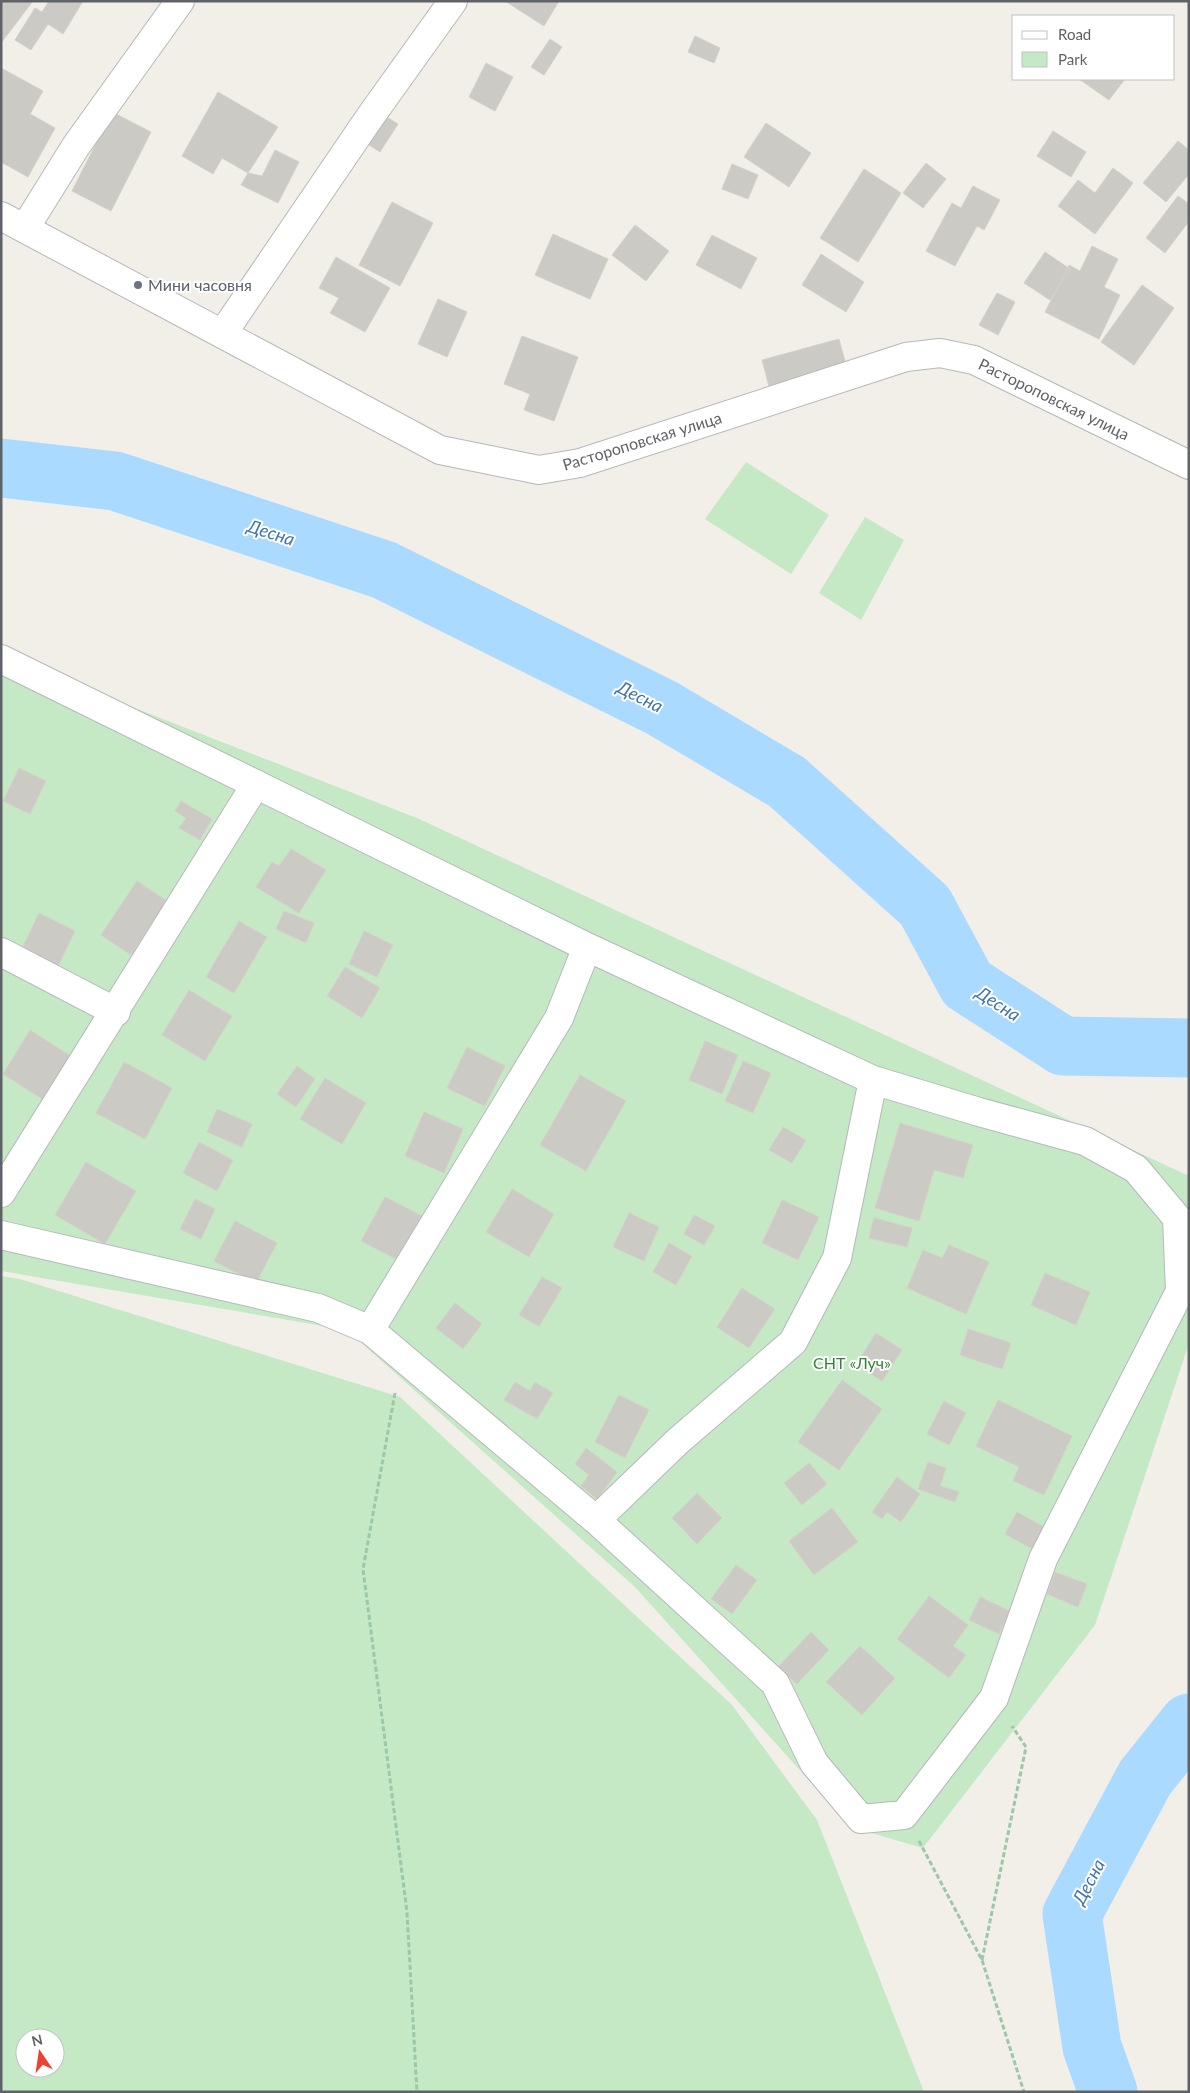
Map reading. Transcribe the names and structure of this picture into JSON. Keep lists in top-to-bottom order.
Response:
{
  "streets": {
    "street": ["Растороповская улица"]
  },
  "water": ["Десна"],
  "parks": ["СНТ «Луч»"],
  "places": ["Мини часовня"],
  "legend": ["Road", "Park"],
  "north": "top"
}
